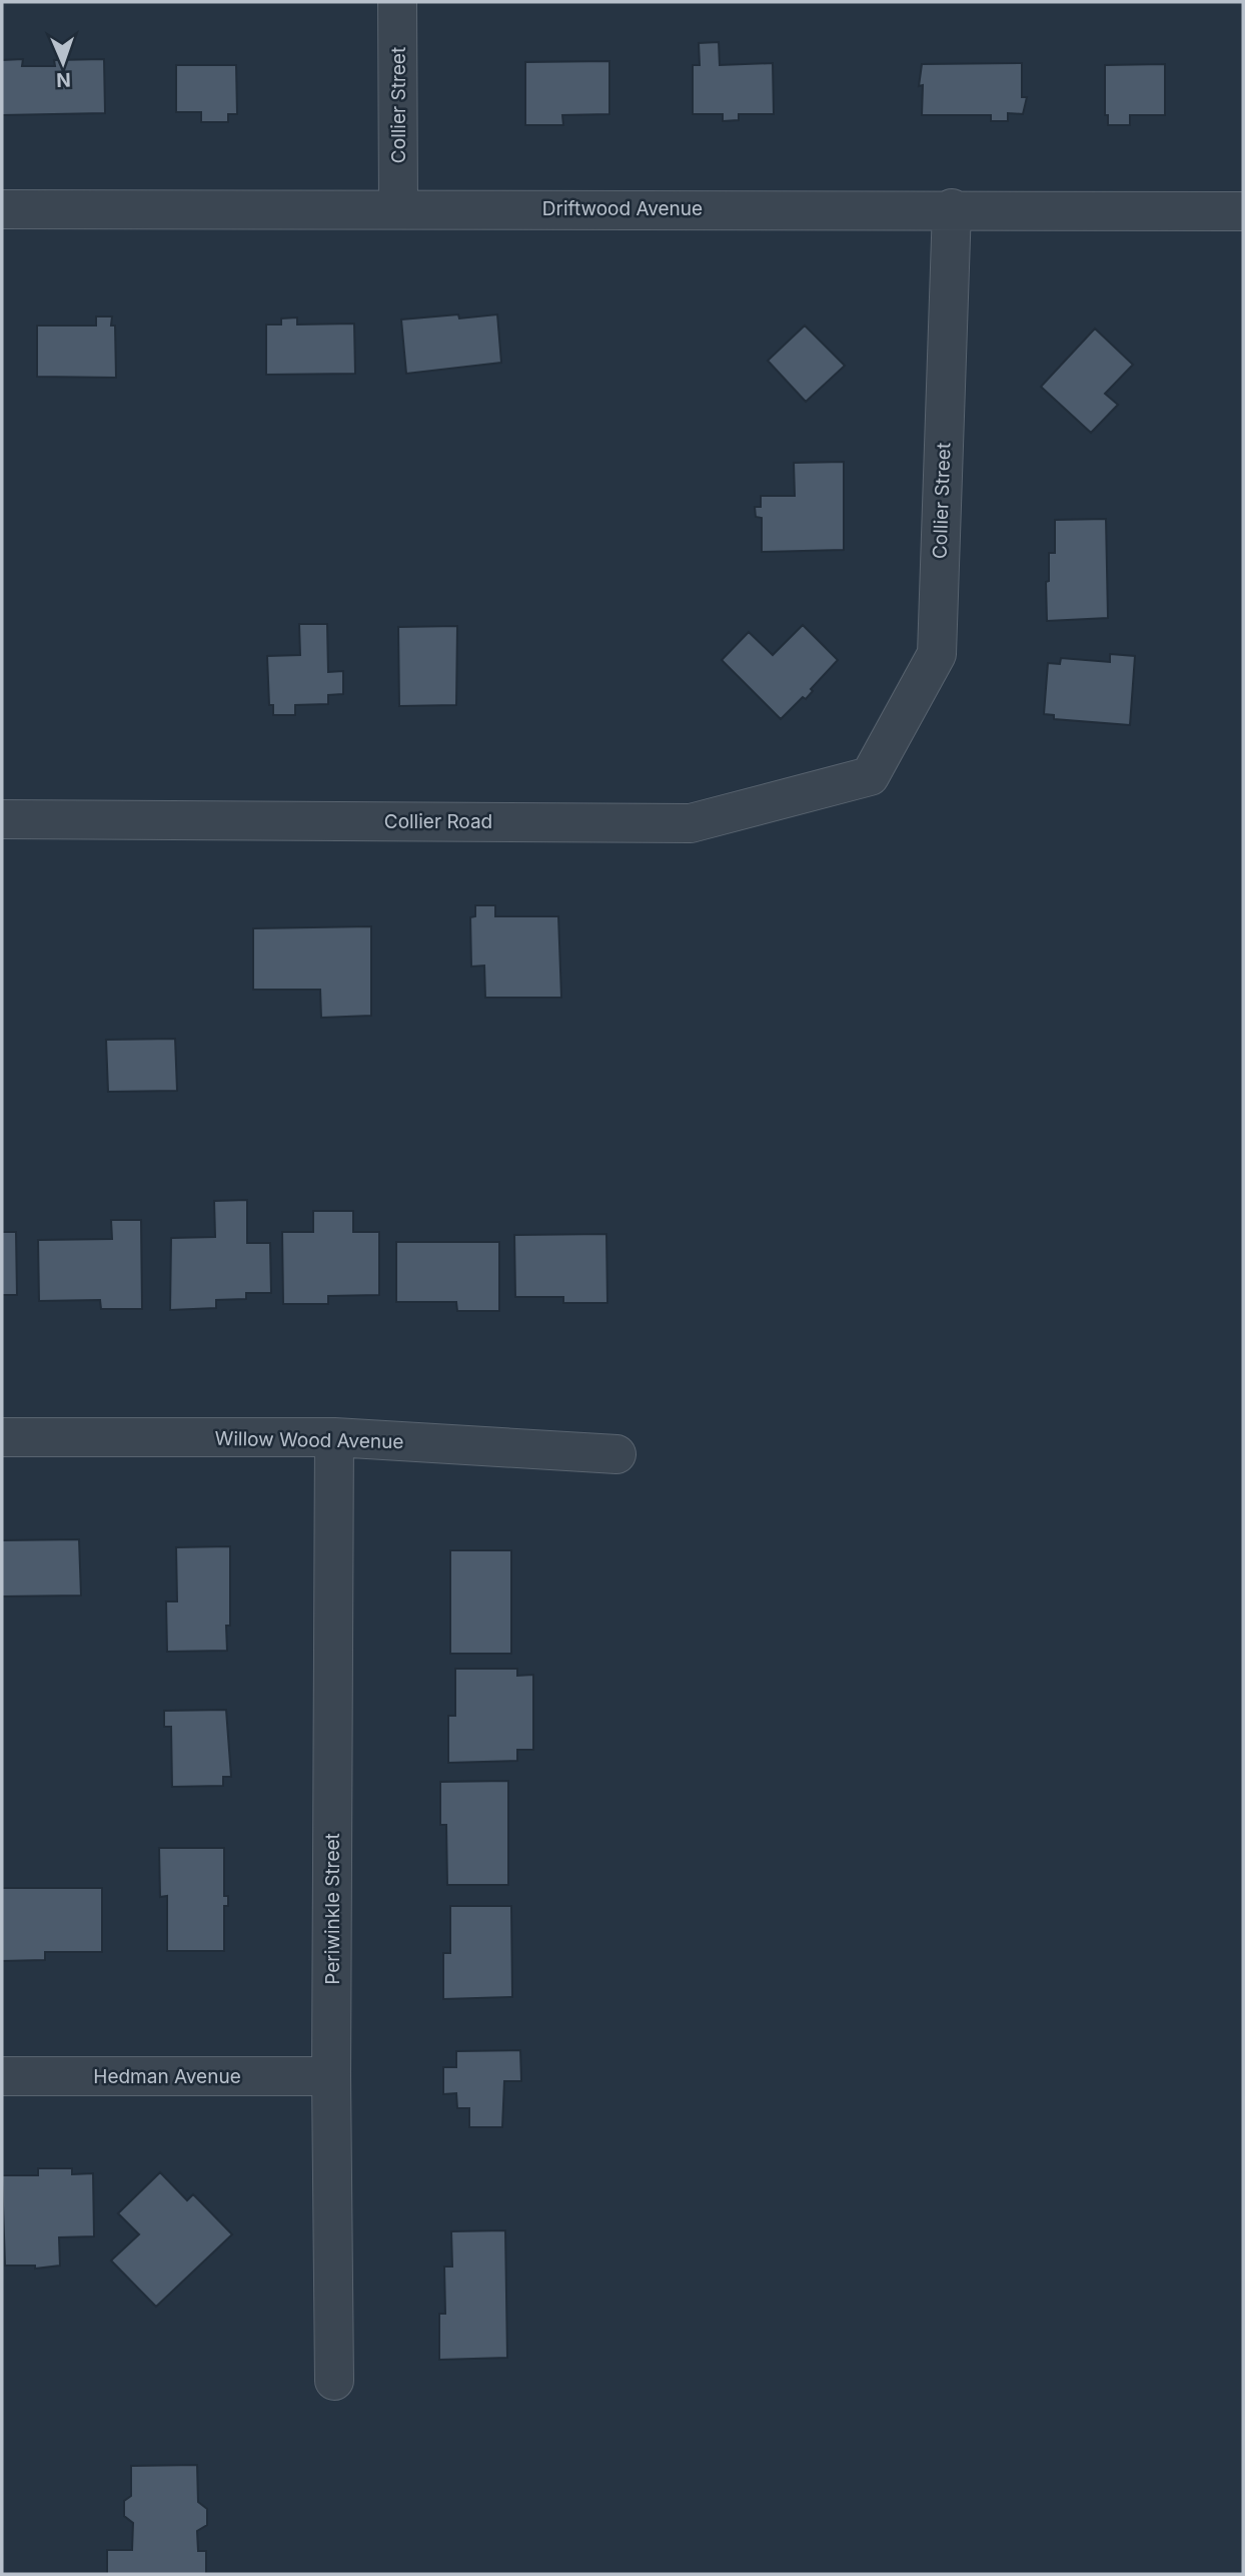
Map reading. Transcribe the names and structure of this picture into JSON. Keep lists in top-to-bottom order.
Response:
{
  "streets": {
    "street": [
      "Collier Street",
      "Driftwood Avenue",
      "Collier Road",
      "Willow Wood Avenue",
      "Periwinkle Street",
      "Hedman Avenue"
    ]
  },
  "crossings": [
    ["Collier Street", "Driftwood Avenue"],
    ["Collier Street", "Collier Road"],
    ["Willow Wood Avenue", "Periwinkle Street"],
    ["Periwinkle Street", "Hedman Avenue"]
  ],
  "north": "bottom"
}
